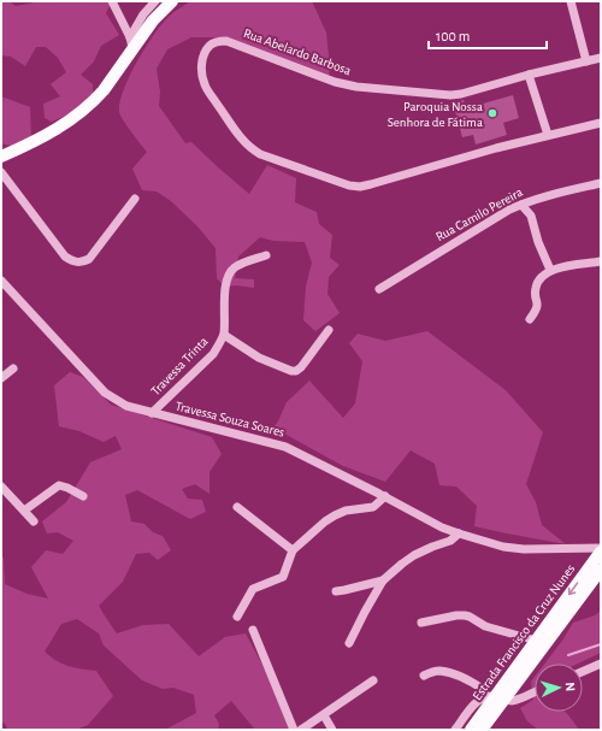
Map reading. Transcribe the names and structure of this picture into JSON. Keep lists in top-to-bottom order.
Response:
{
  "streets": {
    "main road": ["Estrada Francisco da Cruz Nunes"],
    "street": [
      "Rua Abelardo Barbosa",
      "Rua Camilo Pereira",
      "Travessa Trinta",
      "Travessa Souza Soares"
    ]
  },
  "crossings": [
    ["Travessa Trinta", "Travessa Souza Soares"],
    ["Travessa Souza Soares", "Estrada Francisco da Cruz Nunes"]
  ],
  "places": ["Paroquia Nossa Senhora de Fátima"],
  "scale_bar": "100 m",
  "north": "right"
}
